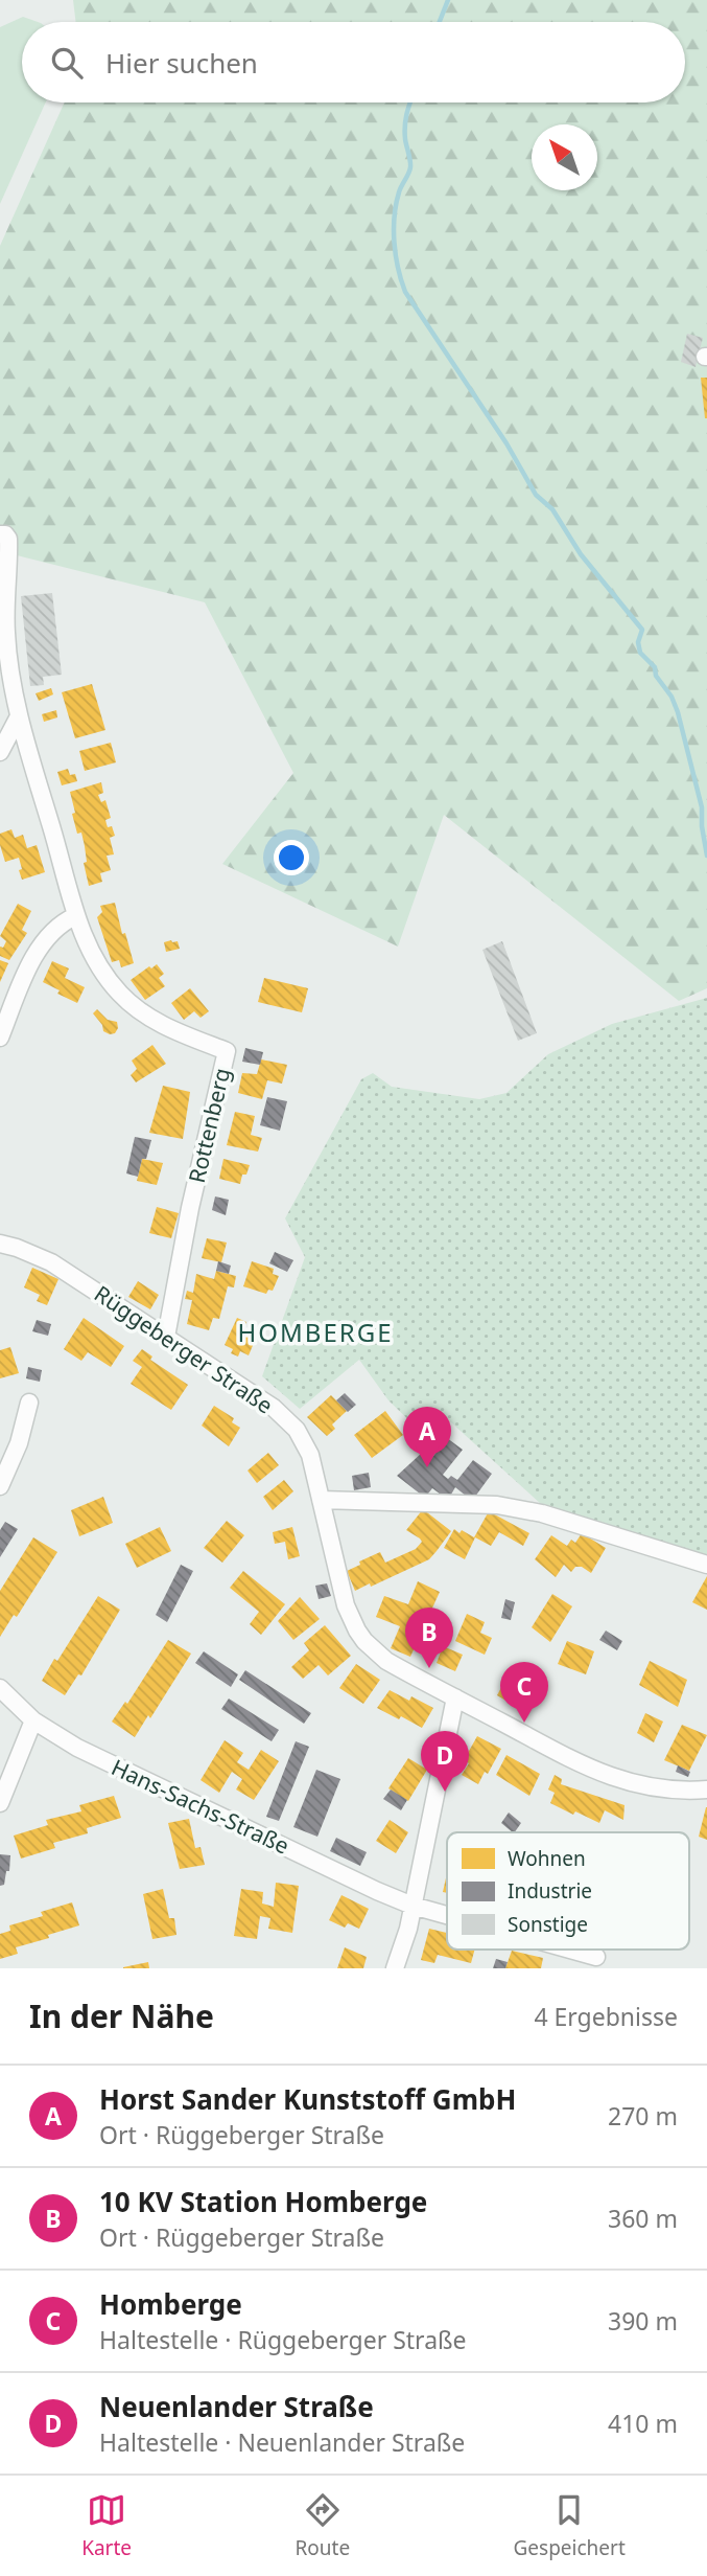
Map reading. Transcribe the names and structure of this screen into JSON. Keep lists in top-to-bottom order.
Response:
{
  "streets": {
    "street": ["Rottenberg", "Rüggeberger Straße", "Hans-Sachs-Straße"]
  },
  "crossings": [
    ["Rottenberg", "Rüggeberger Straße"]
  ],
  "districts": ["HOMBERGE"],
  "legend": ["Wohnen", "Industrie", "Sonstige"],
  "north": "top left",
  "page": {
    "search": "Hier suchen",
    "pins": [
      "A",
      "B",
      "C",
      "D"
    ],
    "heading": ["In der Nähe", "4 Ergebnisse"],
    "list": [
      {
        "mark": "A",
        "name": "Horst Sander Kunststoff GmbH",
        "note": "Ort · Rüggeberger Straße",
        "value": "270 m"
      },
      {
        "mark": "B",
        "name": "10 KV Station Homberge",
        "note": "Ort · Rüggeberger Straße",
        "value": "360 m"
      },
      {
        "mark": "C",
        "name": "Homberge",
        "note": "Haltestelle · Rüggeberger Straße",
        "value": "390 m"
      },
      {
        "mark": "D",
        "name": "Neuenlander Straße",
        "note": "Haltestelle · Neuenlander Straße",
        "value": "410 m"
      }
    ],
    "nav": ["Karte", "Route", "Gespeichert"]
  }
}
